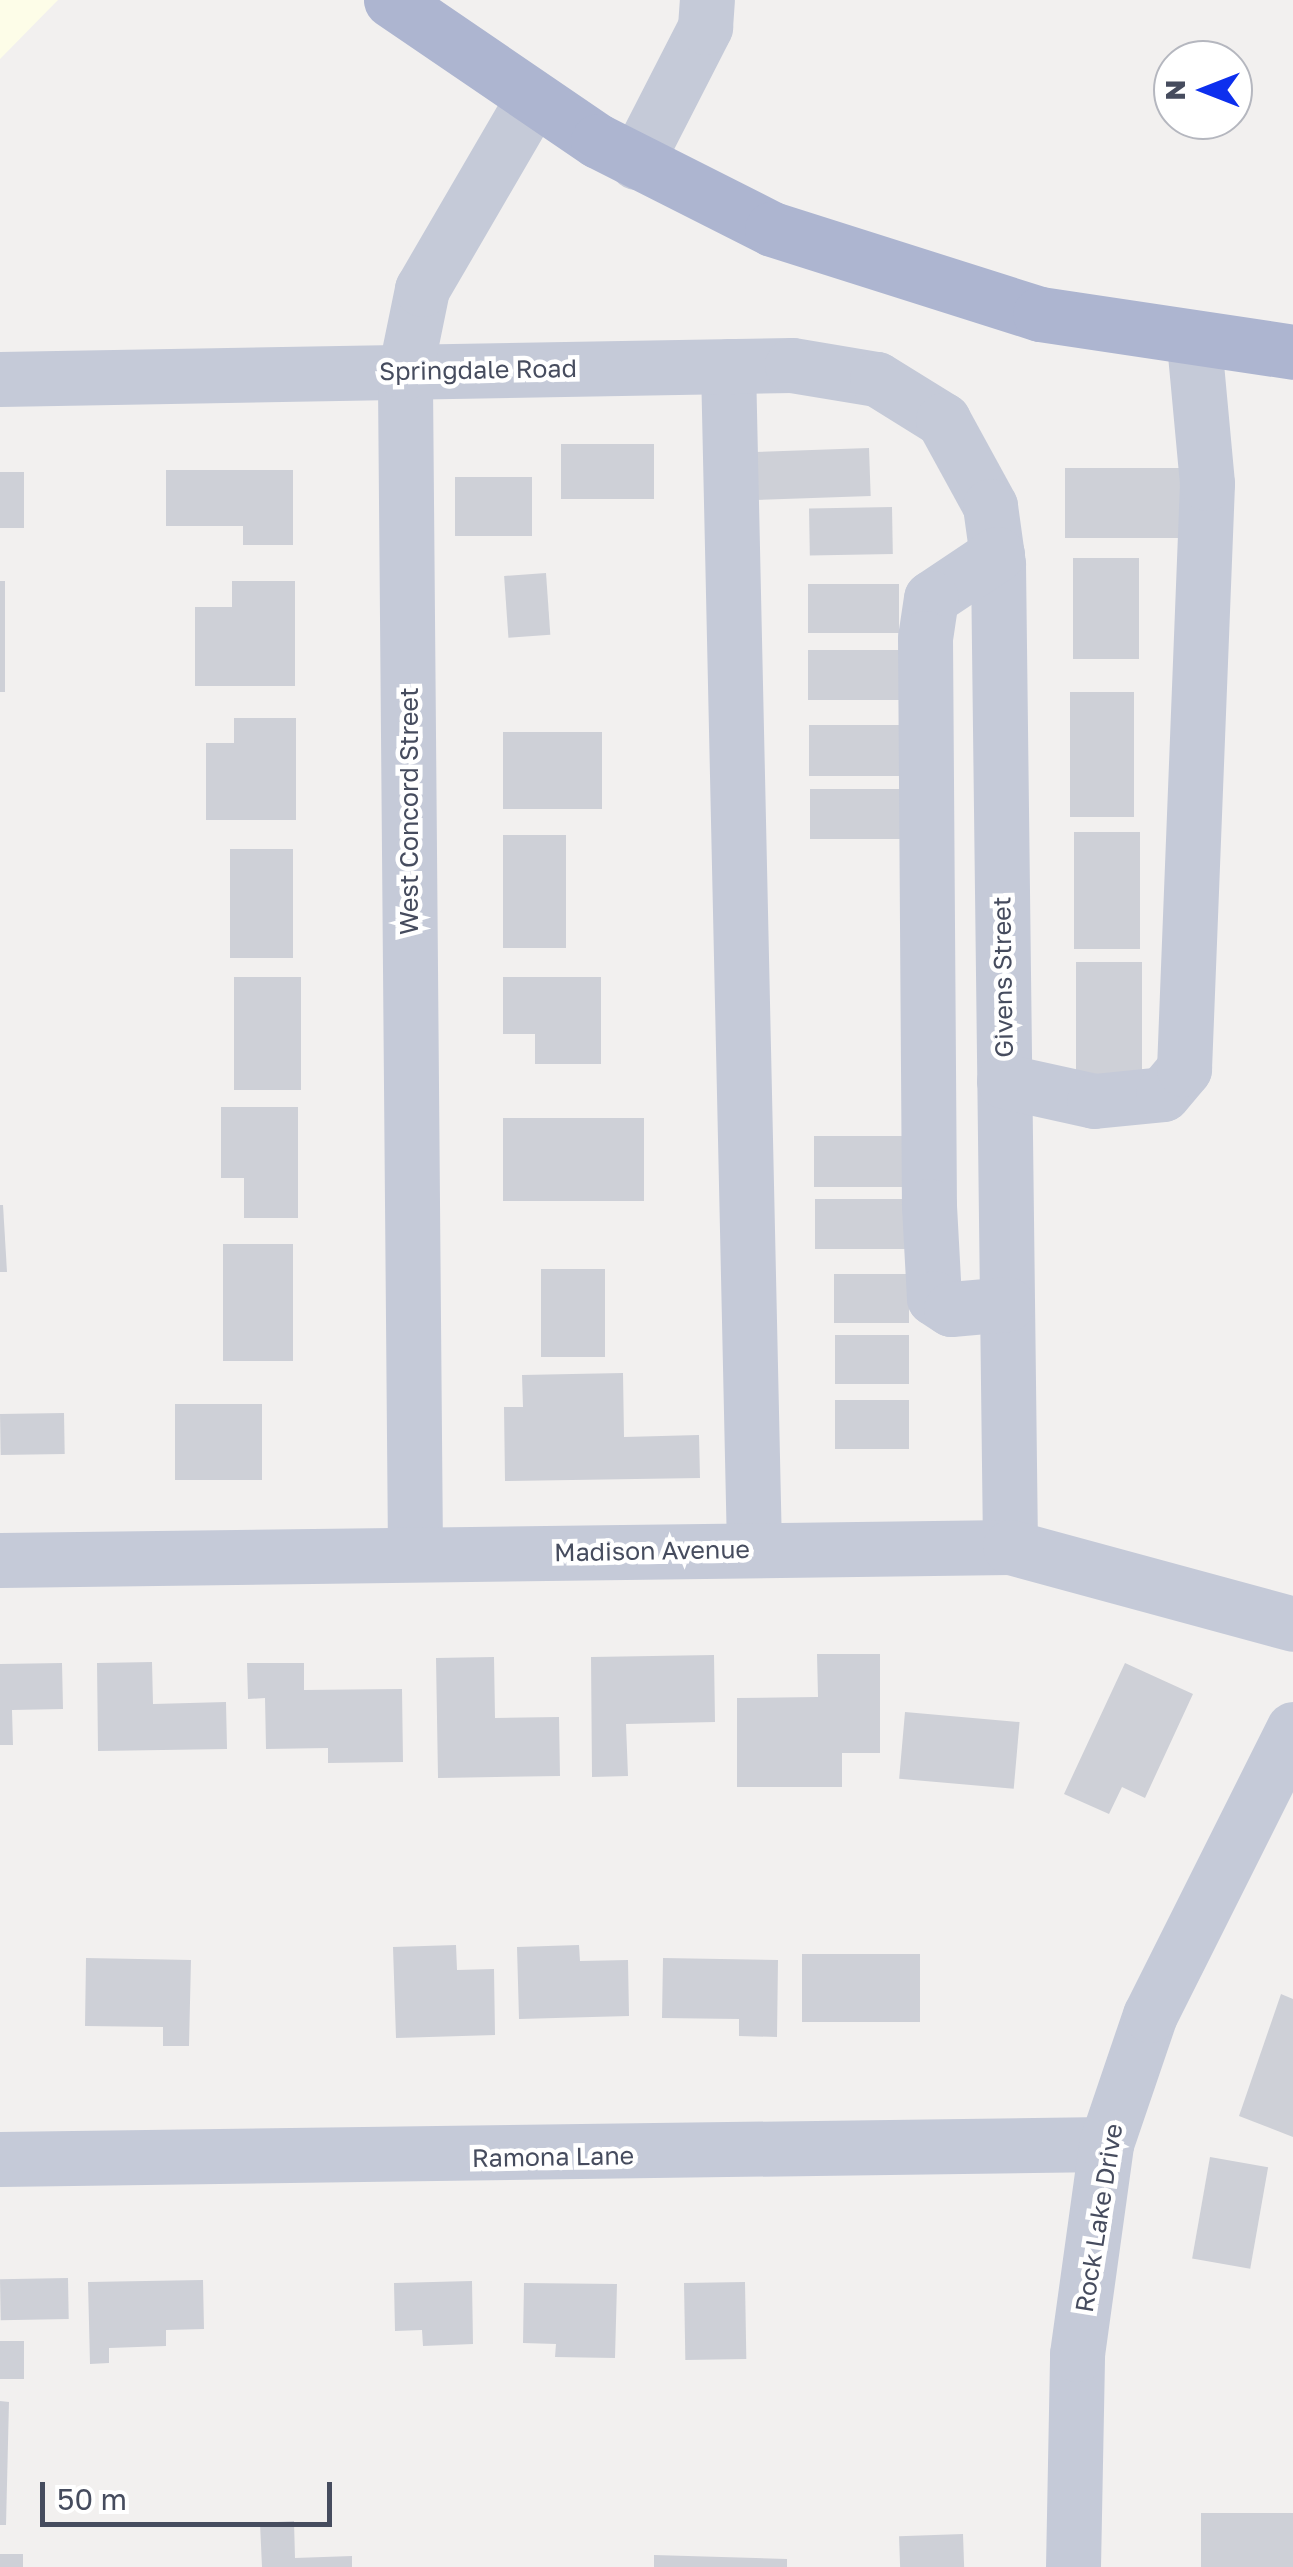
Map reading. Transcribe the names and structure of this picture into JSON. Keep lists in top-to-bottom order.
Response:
{
  "streets": {
    "street": [
      "Springdale Road",
      "West Concord Street",
      "Givens Street",
      "Madison Avenue",
      "Ramona Lane",
      "Rock Lake Drive"
    ]
  },
  "crossings": [
    ["Springdale Road", "West Concord Street"],
    ["Springdale Road", "Givens Street"],
    ["West Concord Street", "Madison Avenue"],
    ["Givens Street", "Madison Avenue"],
    ["Ramona Lane", "Rock Lake Drive"]
  ],
  "scale_bar": "50 m",
  "north": "left"
}
